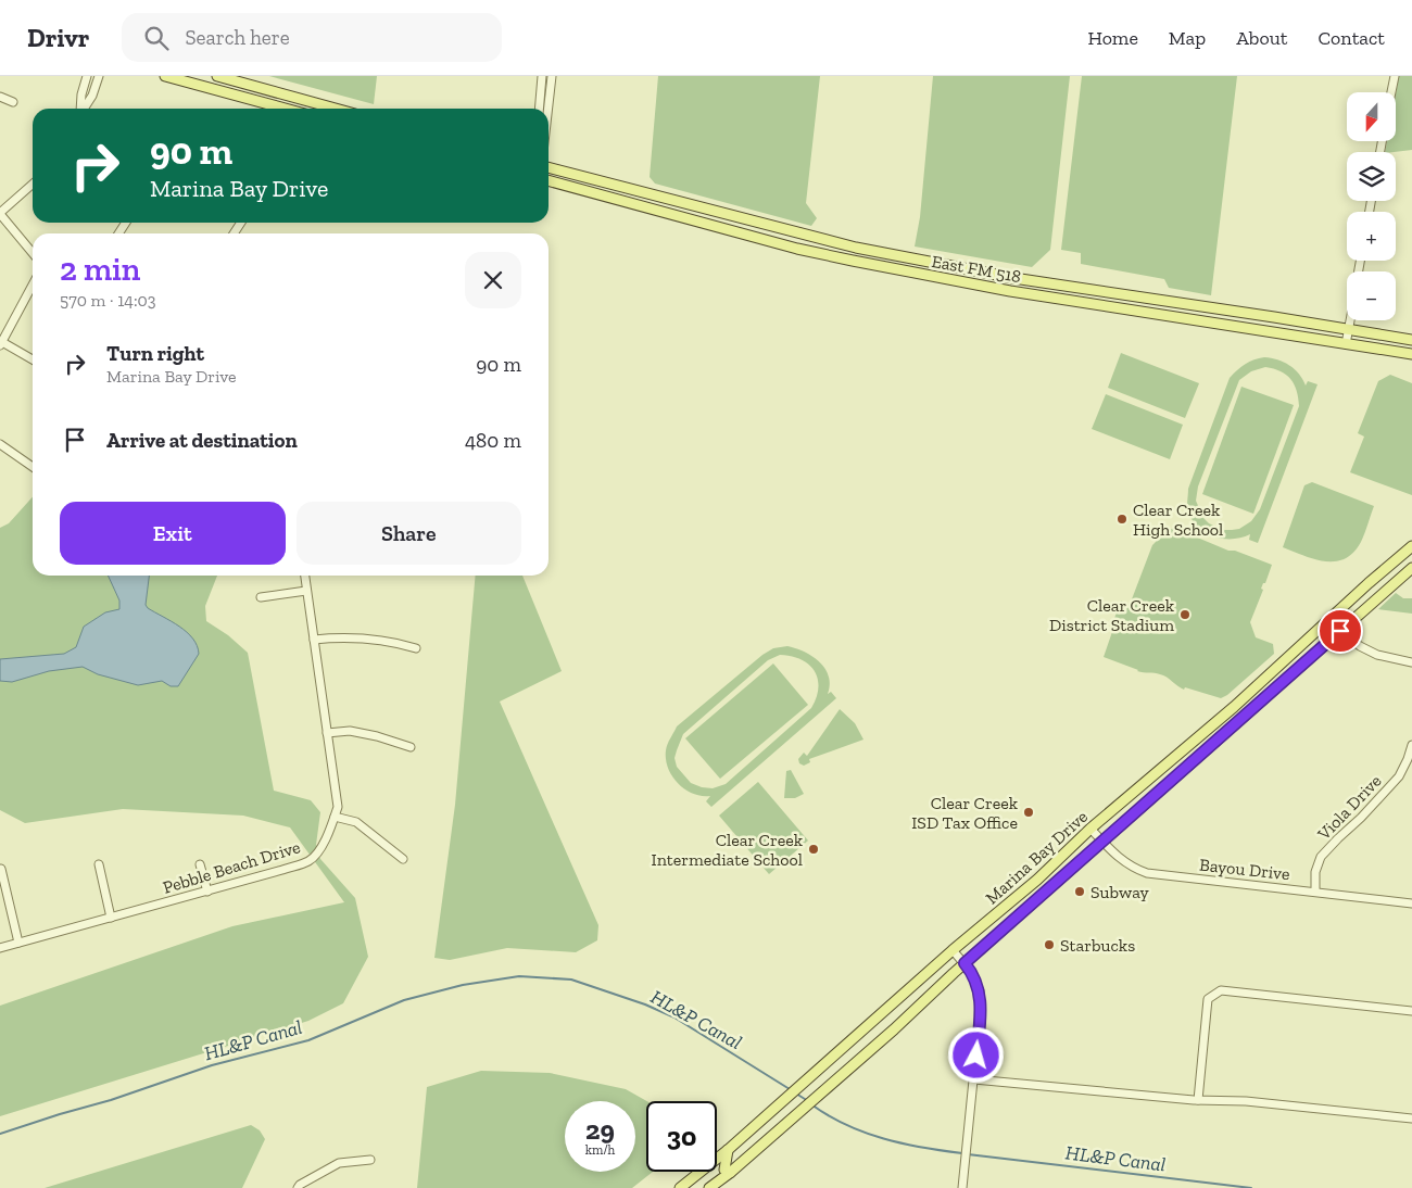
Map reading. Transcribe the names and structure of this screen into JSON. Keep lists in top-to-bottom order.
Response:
{
  "streets": {
    "main road": ["East FM 518", "Marina Bay Drive"],
    "street": ["Viola Drive", "Pebble Beach Drive", "Bayou Drive"]
  },
  "crossings": [
    ["Viola Drive", "Bayou Drive"],
    ["Marina Bay Drive", "Bayou Drive"]
  ],
  "water": ["HL&P Canal"],
  "places": [
    "Clear Creek High School",
    "Clear Creek District Stadium",
    "Clear Creek ISD Tax Office",
    "Clear Creek Intermediate School",
    "Subway",
    "Starbucks"
  ],
  "north": "bottom",
  "page": {
    "header": "Drivr",
    "search": "Search here",
    "nav": [
      "Home",
      "Map",
      "About",
      "Contact"
    ],
    "map_buttons": ["+", "−"],
    "turn": ["90 m", "Marina Bay Drive"],
    "heading": ["2 min", "570 m · 14:03"],
    "list": [
      {
        "name": "Turn right",
        "note": "Marina Bay Drive",
        "value": "90 m"
      },
      {
        "name": "Arrive at destination",
        "value": "480 m"
      }
    ],
    "buttons": ["Exit", "Share"],
    "speed": "29 km/h",
    "limit": "30"
  }
}
